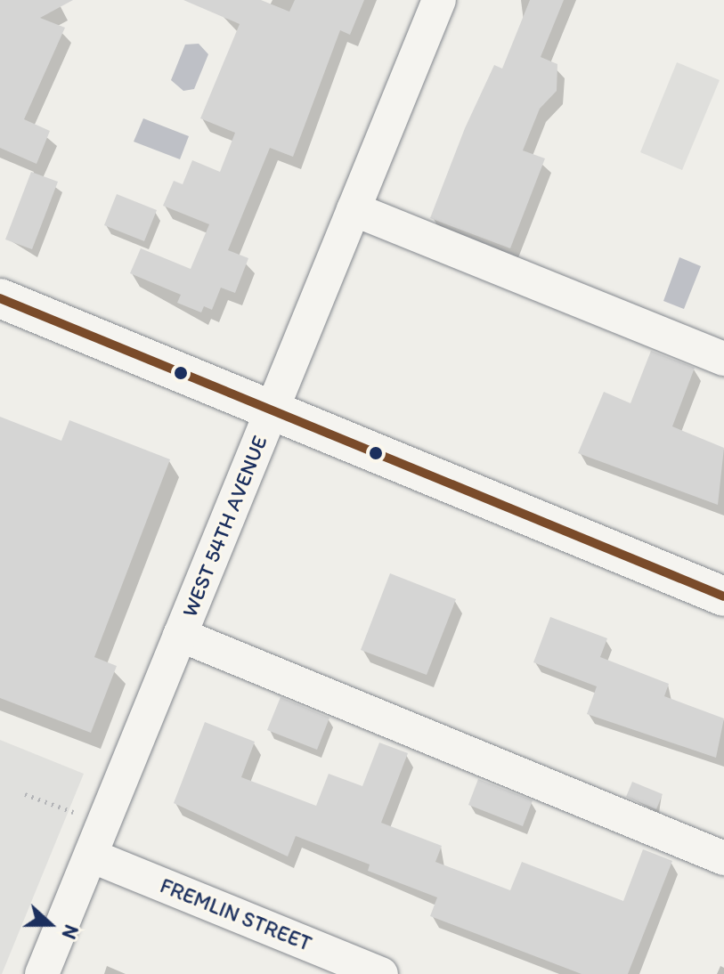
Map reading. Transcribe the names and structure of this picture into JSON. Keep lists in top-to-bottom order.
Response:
{
  "streets": {
    "street": ["WEST 54TH AVENUE", "FREMLIN STREET"]
  },
  "crossings": [
    ["WEST 54TH AVENUE", "FREMLIN STREET"]
  ],
  "north": "right"
}
